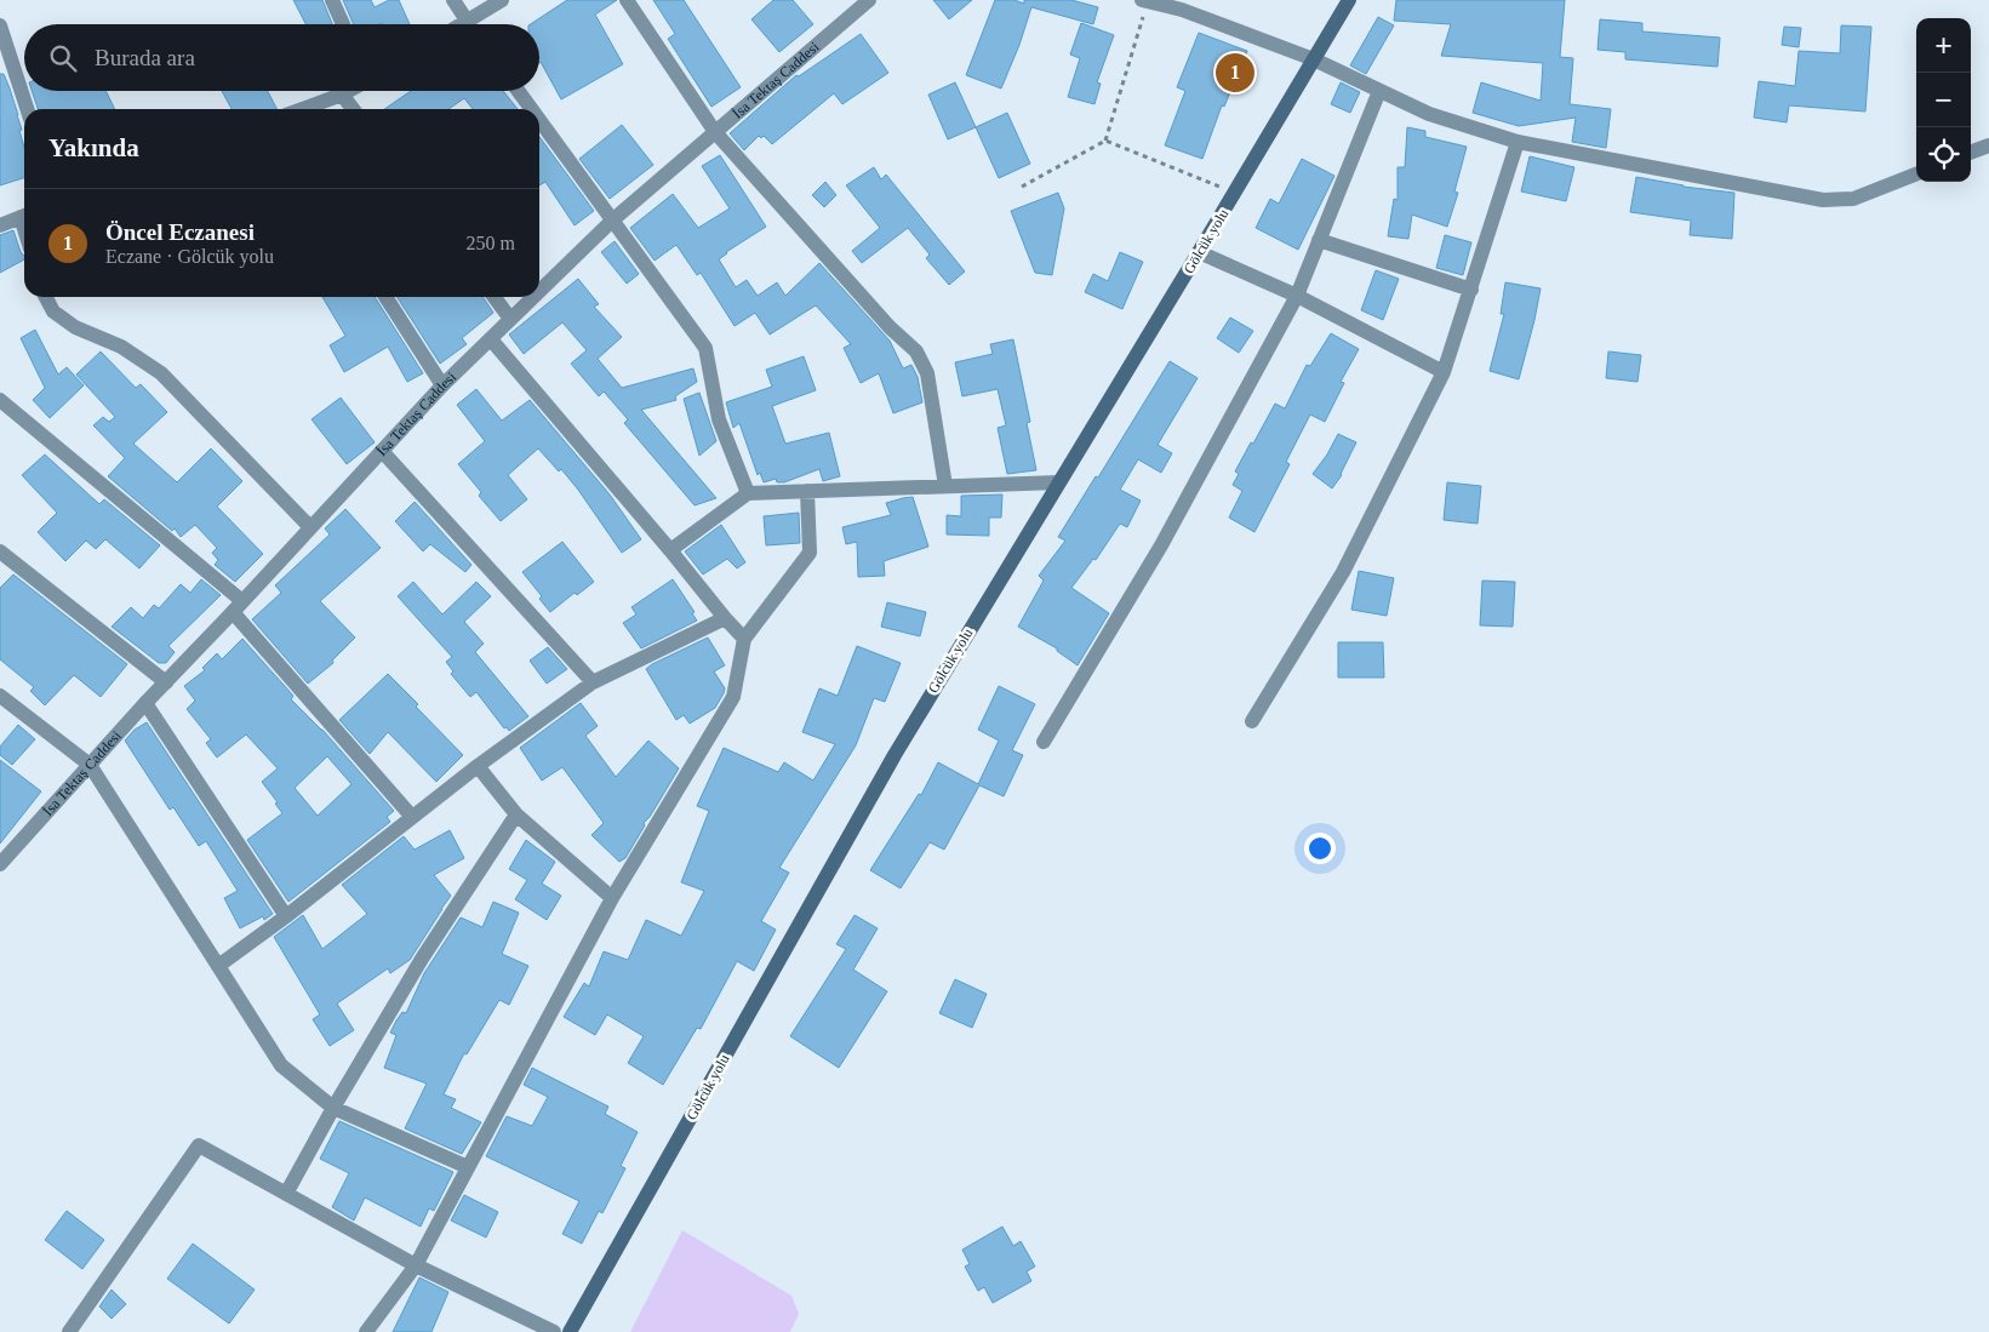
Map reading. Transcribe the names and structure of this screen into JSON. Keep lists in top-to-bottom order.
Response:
{
  "streets": {
    "main road": ["Gölcük yolu"],
    "street": ["İsa Tektaş Caddesi"]
  },
  "page": {
    "map_buttons": ["+", "−"],
    "search": "Burada ara",
    "pins": "1",
    "heading": "Yakında",
    "list": [
      {
        "mark": "1",
        "name": "Öncel Eczanesi",
        "note": "Eczane · Gölcük yolu",
        "value": "250 m"
      }
    ]
  }
}
